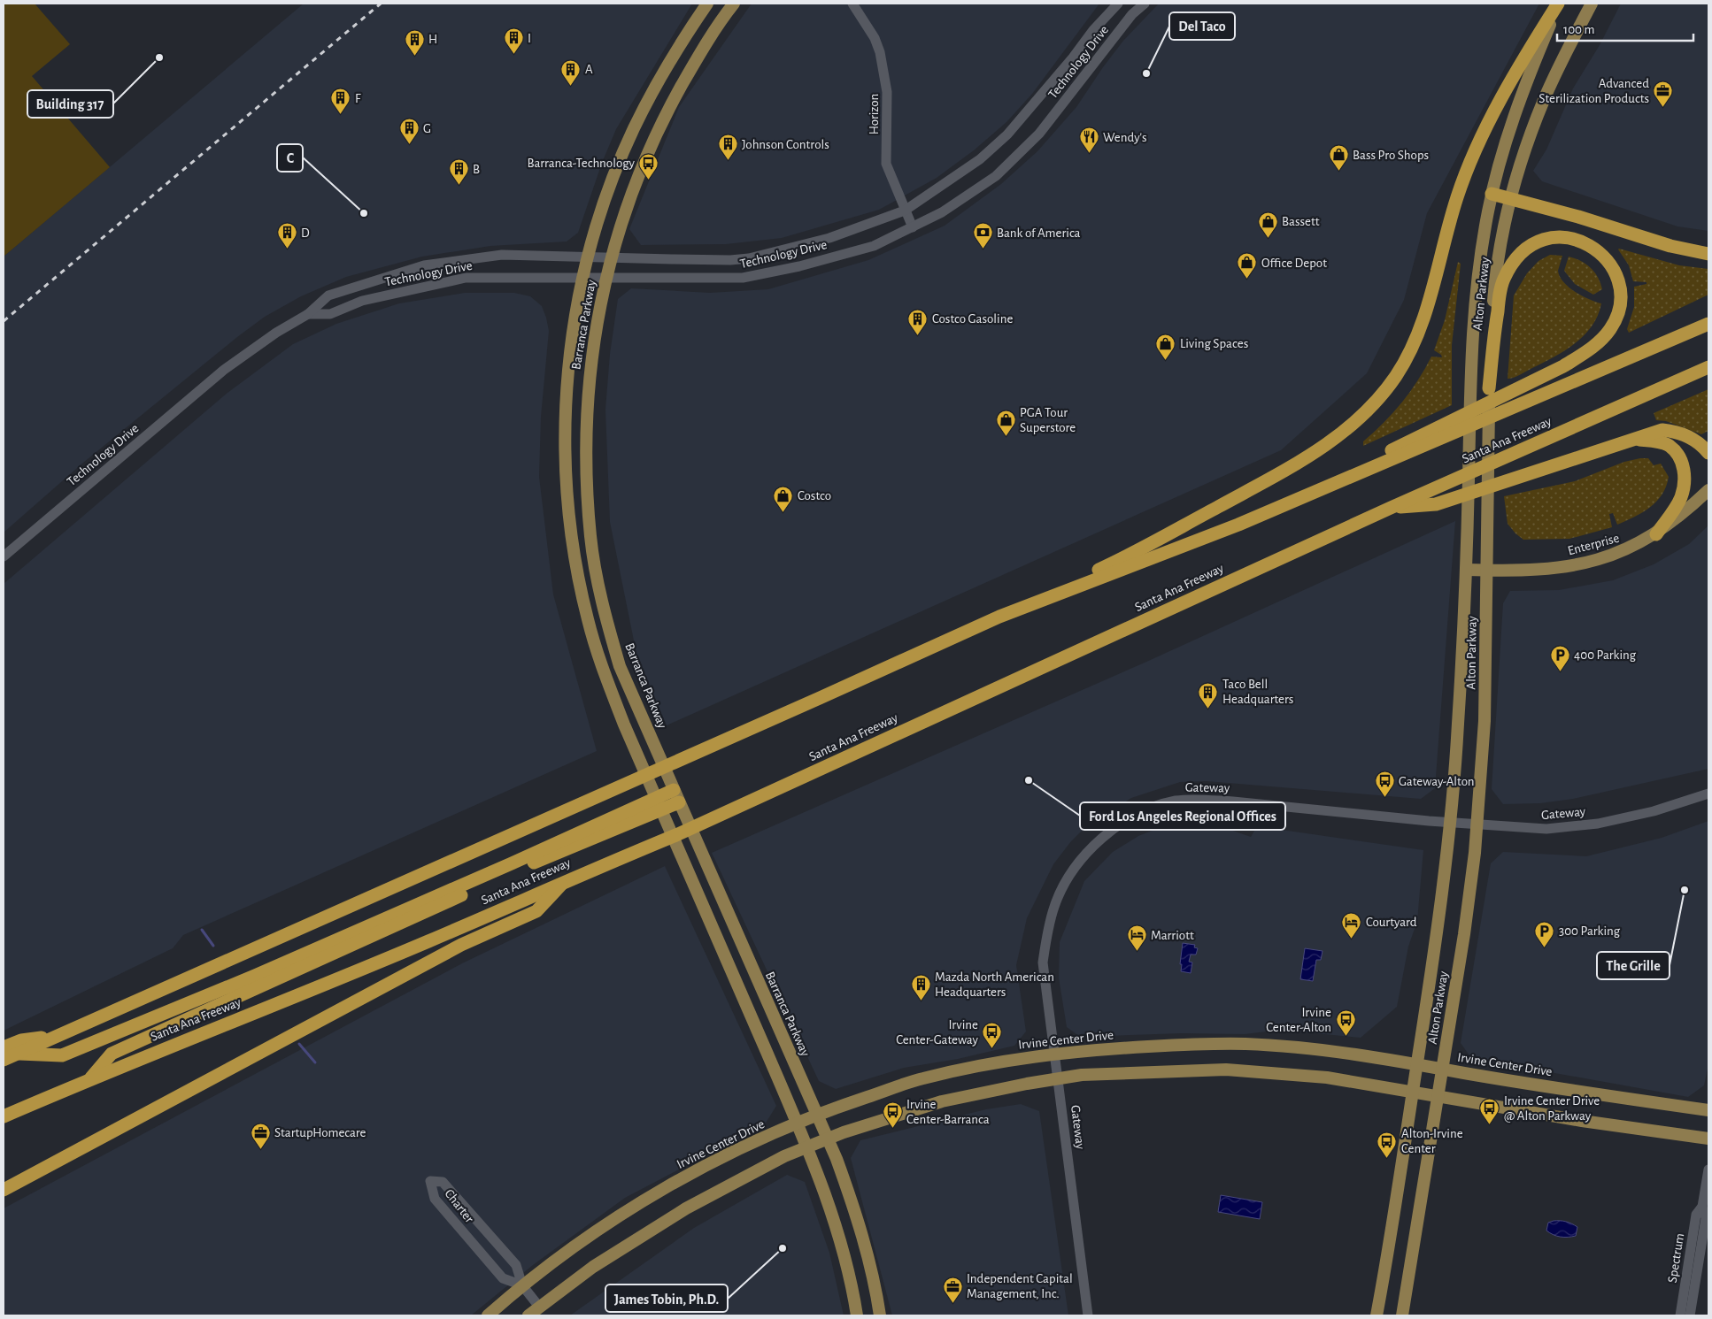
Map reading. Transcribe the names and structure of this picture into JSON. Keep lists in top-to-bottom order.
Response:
{
  "streets": {
    "highway": ["Santa Ana Freeway"],
    "main road": [
      "Alton Parkway",
      "Barranca Parkway",
      "Enterprise",
      "Irvine Center Drive"
    ],
    "street": [
      "Technology Drive",
      "Horizon",
      "Gateway",
      "Charter",
      "Spectrum"
    ]
  },
  "crossings": [
    ["Technology Drive", "Horizon"],
    ["Technology Drive", "Barranca Parkway"],
    ["Alton Parkway", "Enterprise"],
    ["Alton Parkway", "Gateway"],
    ["Alton Parkway", "Irvine Center Drive"],
    ["Barranca Parkway", "Irvine Center Drive"],
    ["Gateway", "Irvine Center Drive"],
    ["Irvine Center Drive", "Charter"]
  ],
  "places": {
    "building": [
      "I",
      "H",
      "A",
      "F",
      "G",
      "Johnson Controls",
      "B",
      "D",
      "Costco Gasoline",
      "Taco Bell Headquarters",
      "Mazda North American Headquarters"
    ],
    "other": [
      "Building 317",
      "Del Taco",
      "C",
      "Ford Los Angeles Regional Offices",
      "The Grille",
      "James Tobin, Ph.D."
    ],
    "office": ["Advanced Sterilization Products", "StartupHomecare", "Independent Capital Management, Inc."],
    "restaurant": ["Wendy's"],
    "shop": [
      "Bass Pro Shops",
      "Bassett",
      "Office Depot",
      "Living Spaces",
      "PGA Tour Superstore",
      "Costco"
    ],
    "bus stop": [
      "Barranca-Technology",
      "Gateway-Alton",
      "Irvine Center-Alton",
      "Irvine Center-Gateway",
      "Irvine Center Drive @ Alton Parkway",
      "Irvine Center-Barranca",
      "Alton-Irvine Center"
    ],
    "bank": ["Bank of America"],
    "parking": ["400 Parking", "300 Parking"],
    "hotel": ["Courtyard", "Marriott"]
  },
  "scale_bar": "100 m"
}
